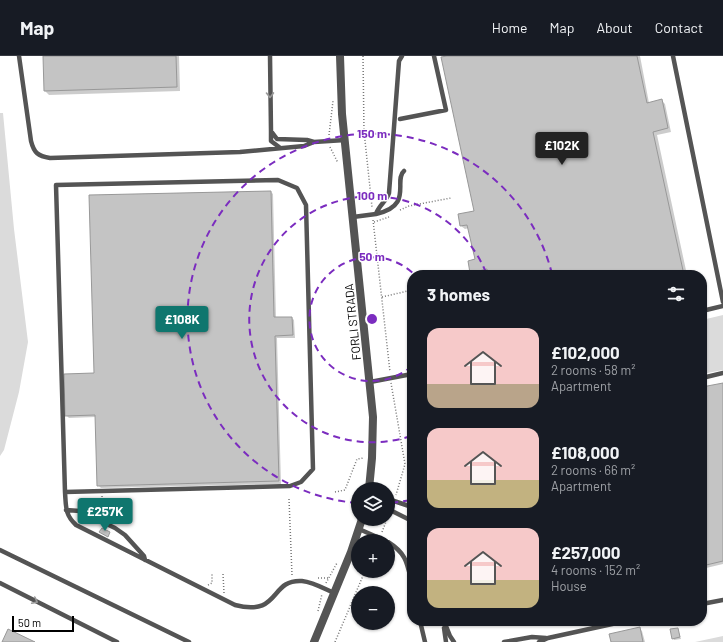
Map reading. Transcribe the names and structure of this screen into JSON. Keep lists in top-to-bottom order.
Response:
{
  "streets": {
    "street": ["FORLI STRADA"]
  },
  "scale_bar": "50 m",
  "page": {
    "header": "Map",
    "nav": [
      "Home",
      "Map",
      "About",
      "Contact"
    ],
    "price": ["£102K", "£108K", "£257K"],
    "heading": "3 homes",
    "list": [
      {
        "name": "£102,000",
        "note": "2 rooms · 58 m² · Apartment"
      },
      {
        "name": "£108,000",
        "note": "2 rooms · 66 m² · Apartment"
      },
      {
        "name": "£257,000",
        "note": "4 rooms · 152 m² · House"
      }
    ],
    "map_buttons": ["+", "−"],
    "scale": "50 m"
  },
  "rings": ["150 m", "100 m", "50 m"]
}
